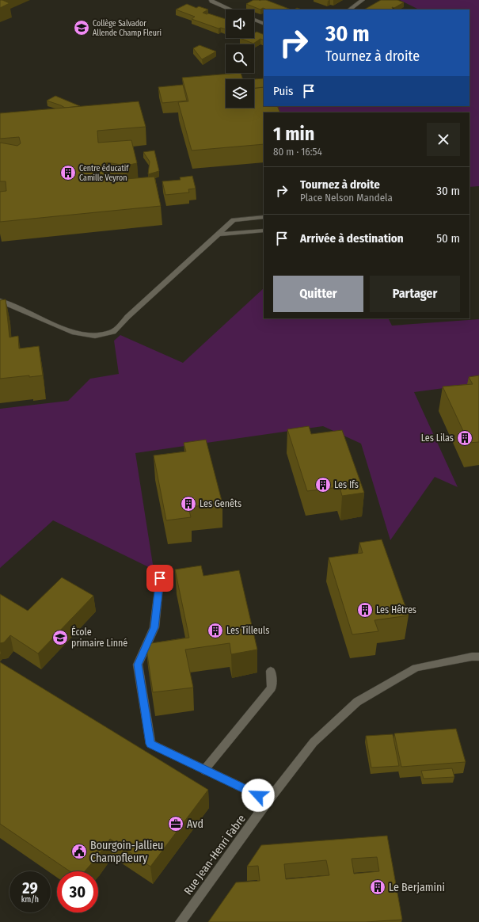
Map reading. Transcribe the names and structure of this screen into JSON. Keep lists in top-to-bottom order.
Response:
{
  "streets": {
    "street": ["Rue Jean-Henri Fabre"]
  },
  "places": {
    "school or university": ["Collège Salvador Allende Champ Fleuri", "École primaire Linné"],
    "building": [
      "Centre éducatif Camille Veyron",
      "Les Lilas",
      "Les Ifs",
      "Les Genêts",
      "Les Hêtres",
      "Les Tilleuls",
      "Le Berjamini"
    ],
    "office": ["Avd"],
    "public building": ["Bourgoin-Jallieu Champfleury"]
  },
  "page": {
    "turn": ["30 m", "Tournez à droite"],
    "then": "Puis",
    "heading": ["1 min", "80 m · 16:54"],
    "list": [
      {
        "name": "Tournez à droite",
        "note": "Place Nelson Mandela",
        "value": "30 m"
      },
      {
        "name": "Arrivée à destination",
        "value": "50 m"
      }
    ],
    "buttons": ["Quitter", "Partager"],
    "speed": "29 km/h",
    "limit": "30"
  }
}
